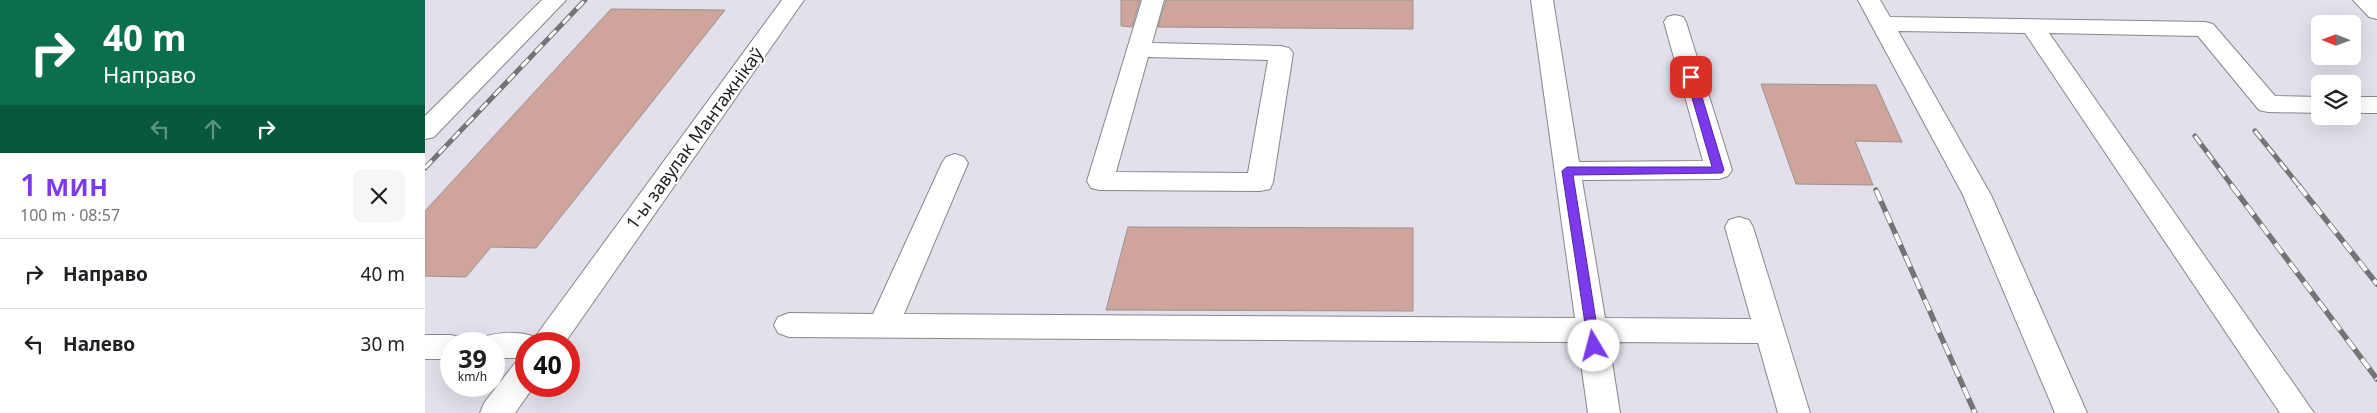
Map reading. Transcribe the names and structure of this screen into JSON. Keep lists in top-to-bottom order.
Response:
{
  "streets": {
    "street": ["1-ы завулак Мантажнікаў"]
  },
  "north": "left",
  "page": {
    "turn": ["40 m", "Направо"],
    "heading": ["1 мин", "100 m · 08:57"],
    "list": [
      {
        "name": "Направо",
        "value": "40 m"
      },
      {
        "name": "Налево",
        "value": "30 m"
      }
    ],
    "speed": "39 km/h",
    "limit": "40"
  }
}
